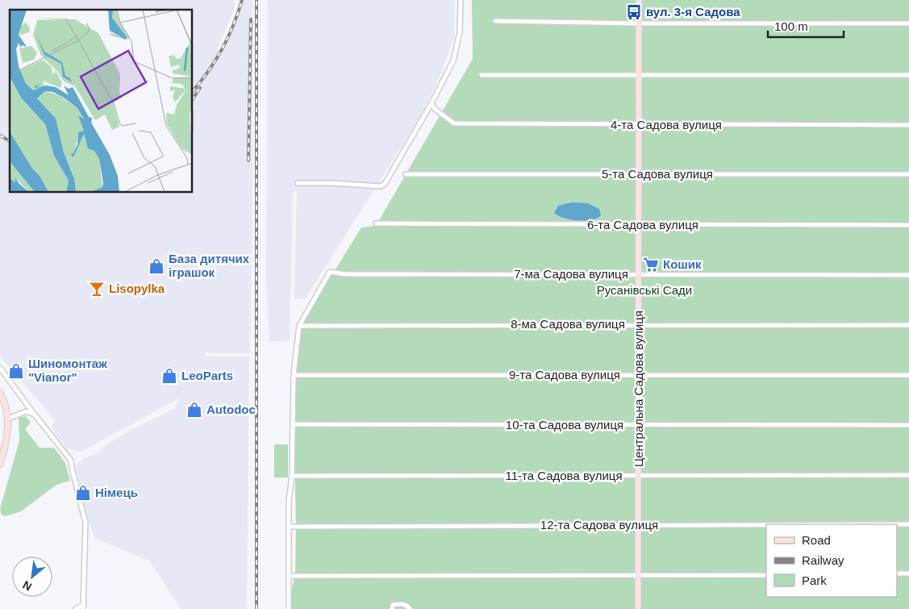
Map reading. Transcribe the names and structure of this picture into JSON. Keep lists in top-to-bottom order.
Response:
{
  "streets": {
    "main road": ["Центральна Садова вулиця"],
    "street": [
      "4-та Садова вулиця",
      "5-та Садова вулиця",
      "6-та Садова вулиця",
      "7-ма Садова вулиця",
      "8-ма Садова вулиця",
      "9-та Садова вулиця",
      "10-та Садова вулиця",
      "11-та Садова вулиця",
      "12-та Садова вулиця"
    ]
  },
  "crossings": [
    ["4-та Садова вулиця", "Центральна Садова вулиця"],
    ["5-та Садова вулиця", "Центральна Садова вулиця"],
    ["6-та Садова вулиця", "Центральна Садова вулиця"],
    ["7-ма Садова вулиця", "8-ма Садова вулиця"],
    ["7-ма Садова вулиця", "Центральна Садова вулиця"],
    ["8-ма Садова вулиця", "Центральна Садова вулиця"],
    ["9-та Садова вулиця", "Центральна Садова вулиця"],
    ["Центральна Садова вулиця", "10-та Садова вулиця"],
    ["Центральна Садова вулиця", "11-та Садова вулиця"],
    ["Центральна Садова вулиця", "12-та Садова вулиця"]
  ],
  "parks": ["Русанівські Сади"],
  "places": {
    "bus stop": ["вул. 3-я Садова"],
    "supermarket": ["Кошик"],
    "shop": [
      "База дитячих іграшок",
      "Шиномонтаж \"Vianor\"",
      "LeoParts",
      "Autodoc",
      "Німець"
    ],
    "bar": ["Lisopylka"]
  },
  "legend": ["Road", "Railway", "Park"],
  "scale_bar": "100 m",
  "north": "bottom left"
}
